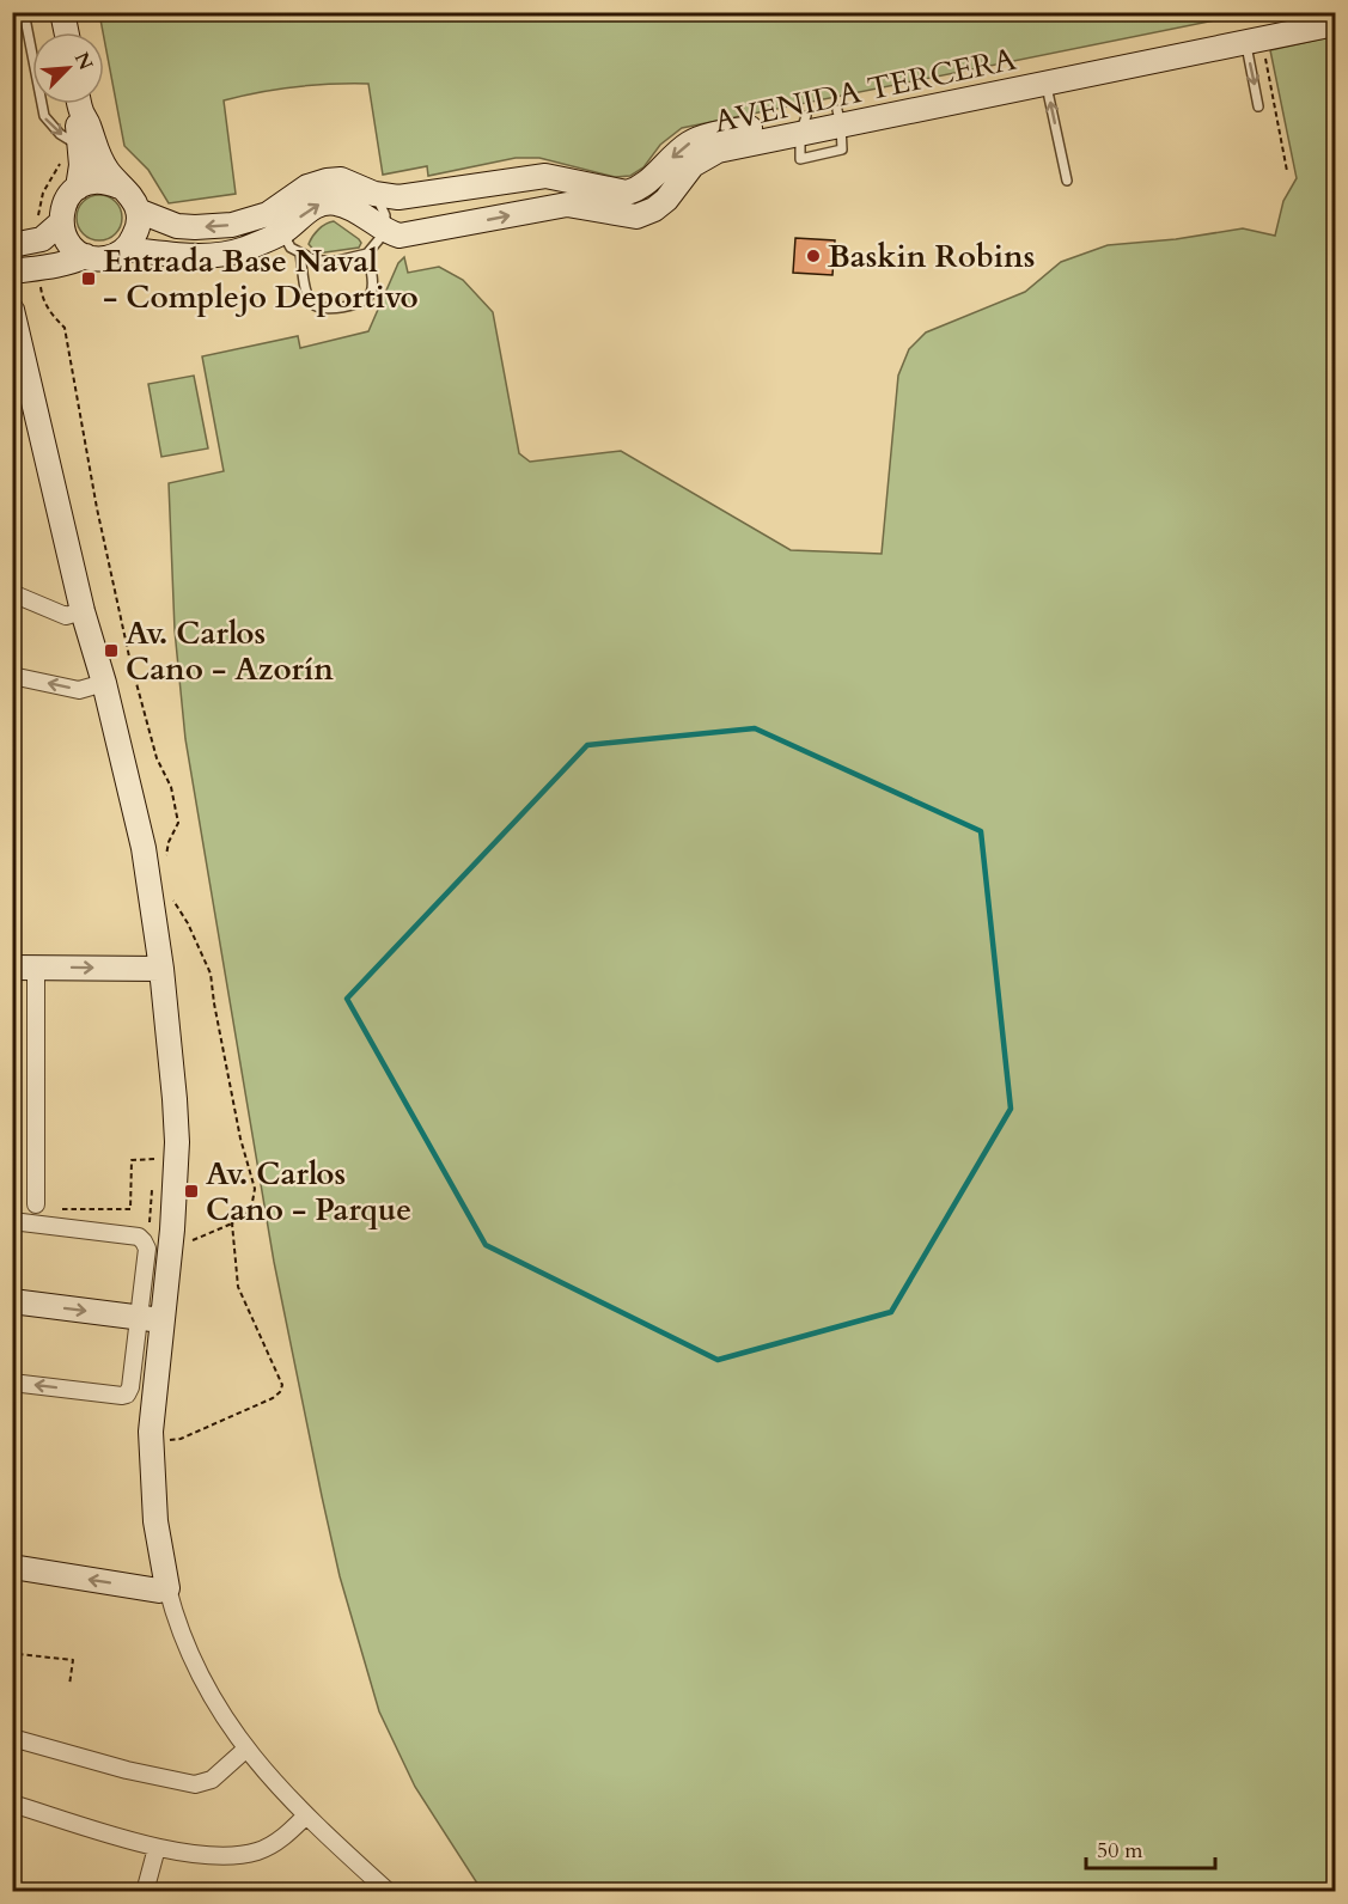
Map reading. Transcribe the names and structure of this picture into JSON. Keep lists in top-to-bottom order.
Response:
{
  "streets": {
    "street": ["AVENIDA TERCERA"]
  },
  "places": {
    "other": ["Baskin Robins"],
    "transit": ["Entrada Base Naval - Complejo Deportivo", "Av. Carlos Cano - Azorín", "Av. Carlos Cano - Parque"]
  },
  "scale_bar": "50 m",
  "north": "top right"
}
